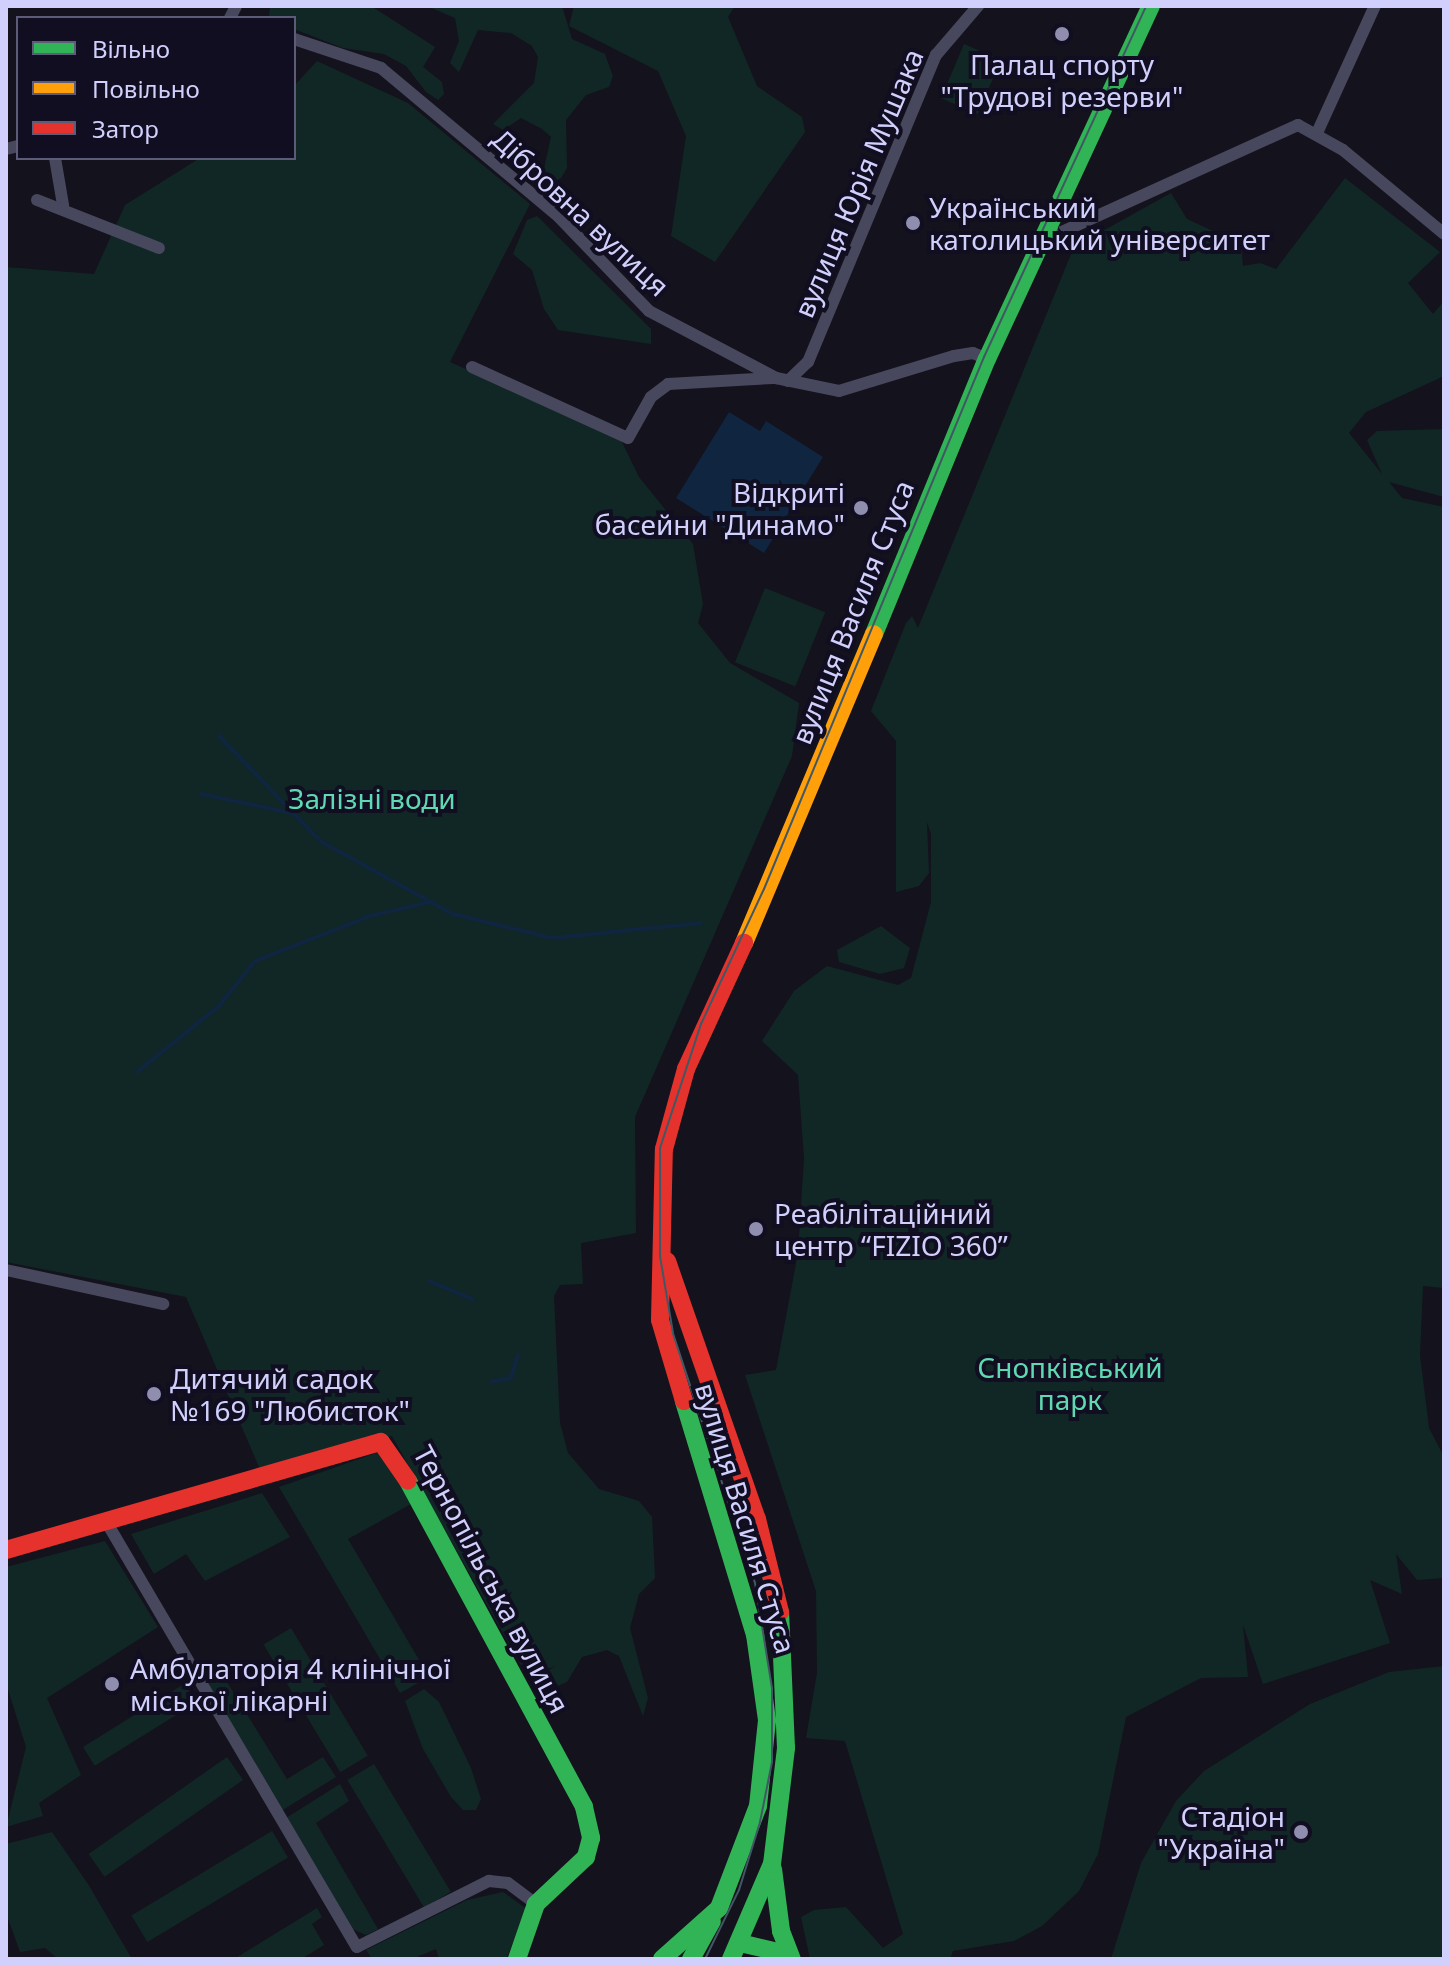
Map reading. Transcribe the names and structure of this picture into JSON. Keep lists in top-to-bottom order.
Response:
{
  "streets": {
    "main road": ["вулиця Василя Стуса", "Тернопільська вулиця"],
    "street": ["вулиця Юрія Мушака", "Дібровна вулиця"]
  },
  "crossings": [
    ["вулиця Юрія Мушака", "Дібровна вулиця"],
    ["Дібровна вулиця", "вулиця Василя Стуса"]
  ],
  "parks": ["Залізні води", "Снопківський парк"],
  "places": [
    "Палац спорту \"Трудові резерви\"",
    "Український католицький університет",
    "Відкриті басейни \"Динамо\"",
    "Реабілітаційний центр “FIZIO 360”",
    "Дитячий садок №169 \"Любисток\"",
    "Амбулаторія 4 клінічної міської лікарні",
    "Стадіон \"Україна\""
  ],
  "legend": ["Вільно", "Повільно", "Затор"]
}
